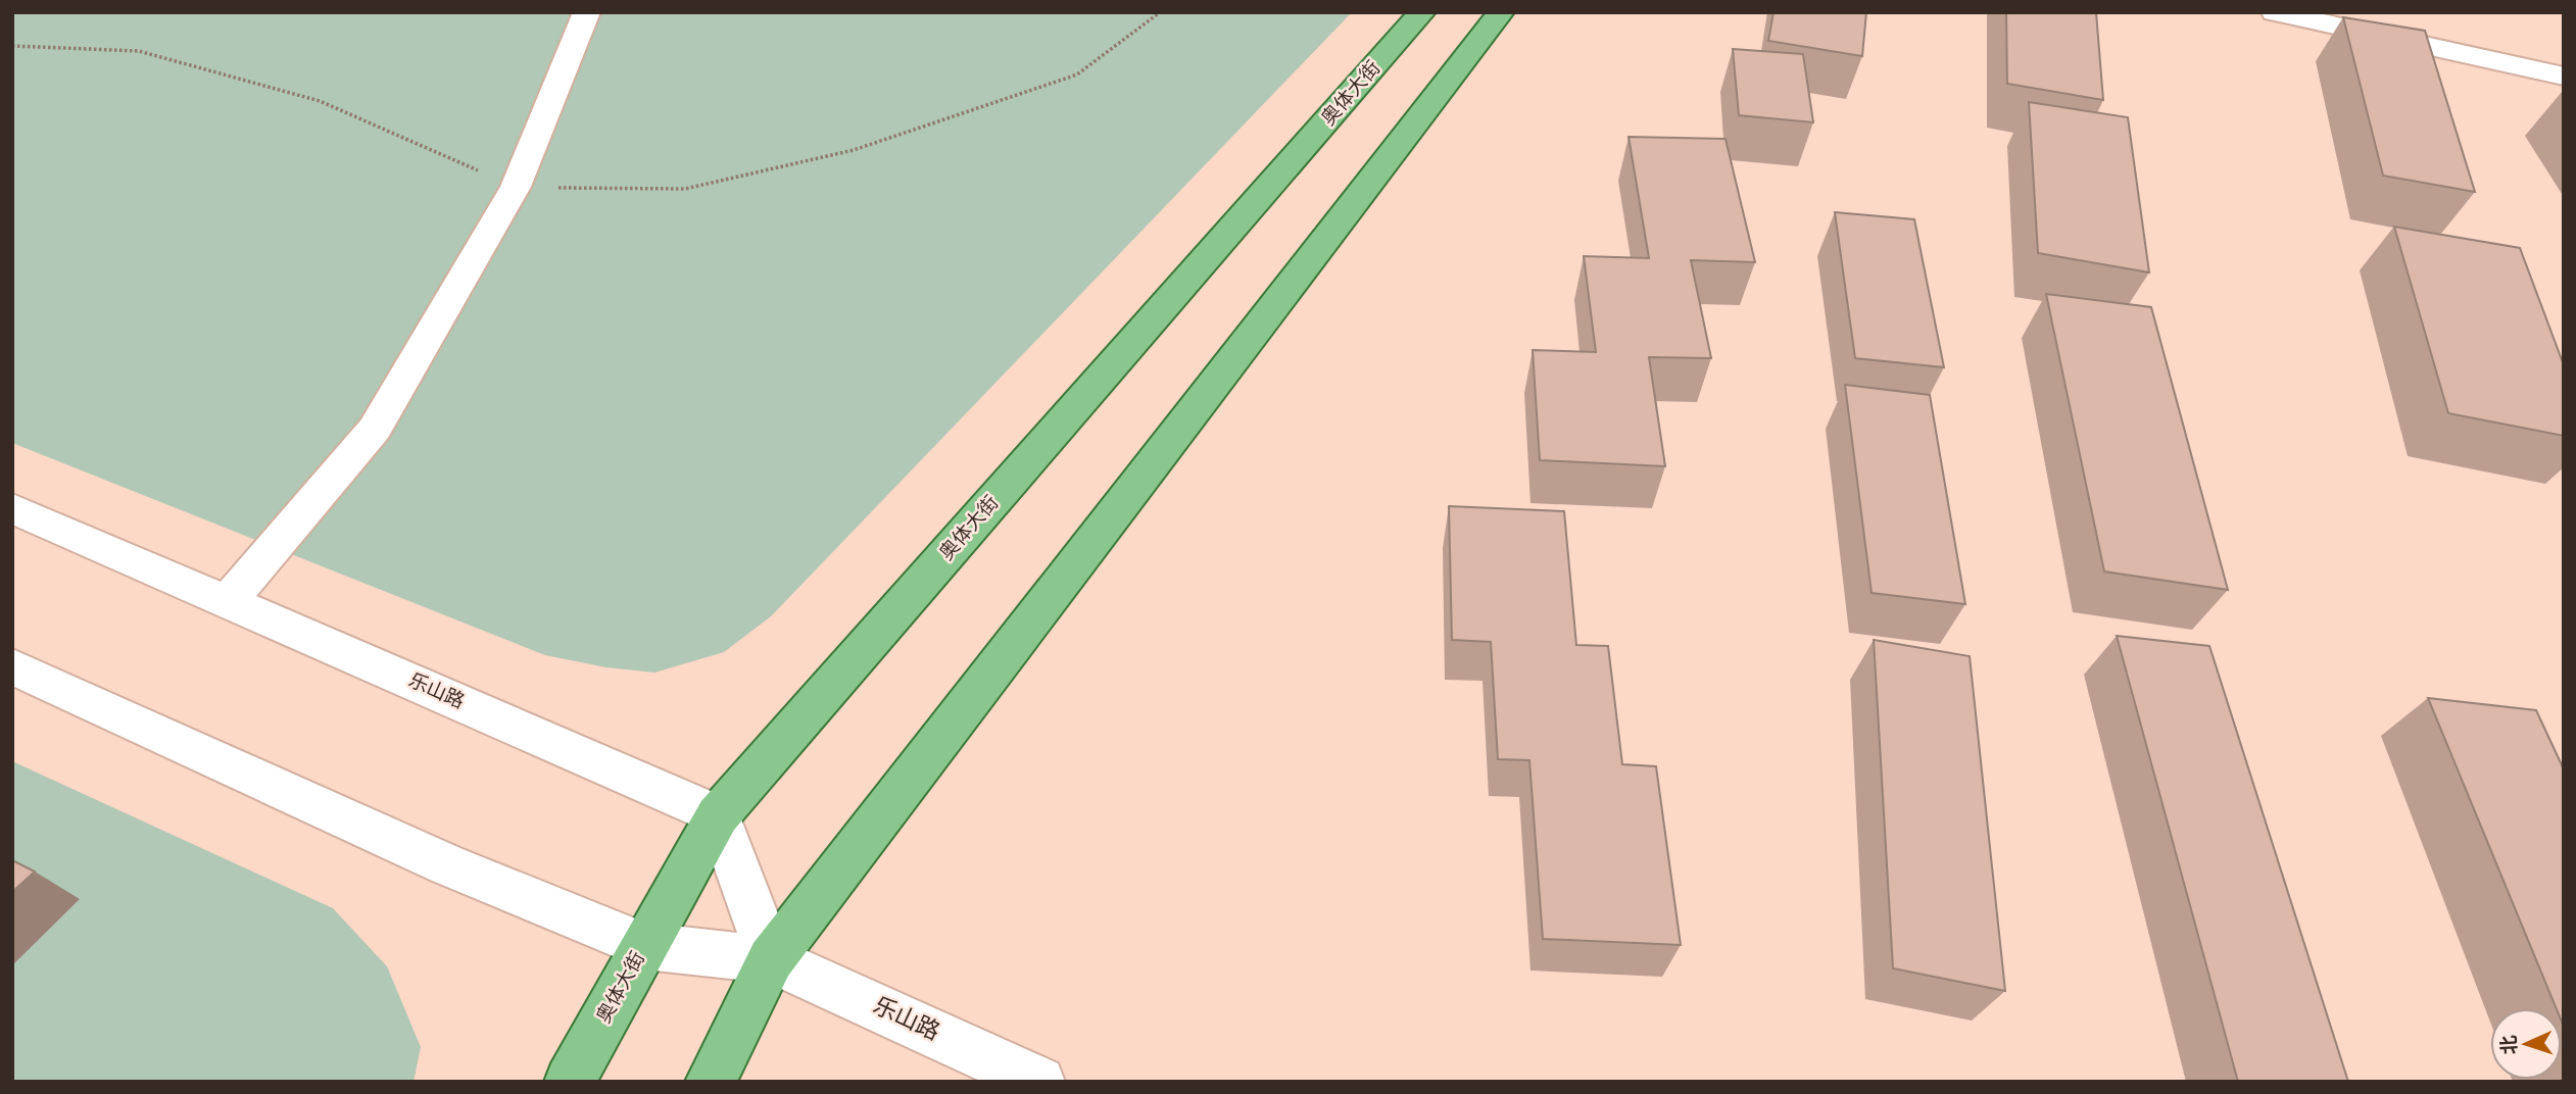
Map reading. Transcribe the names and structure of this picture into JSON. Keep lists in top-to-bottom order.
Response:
{
  "streets": {
    "main road": ["奥体大街"],
    "street": ["乐山路"]
  },
  "crossings": [
    ["奥体大街", "乐山路"]
  ],
  "north": "left"
}
